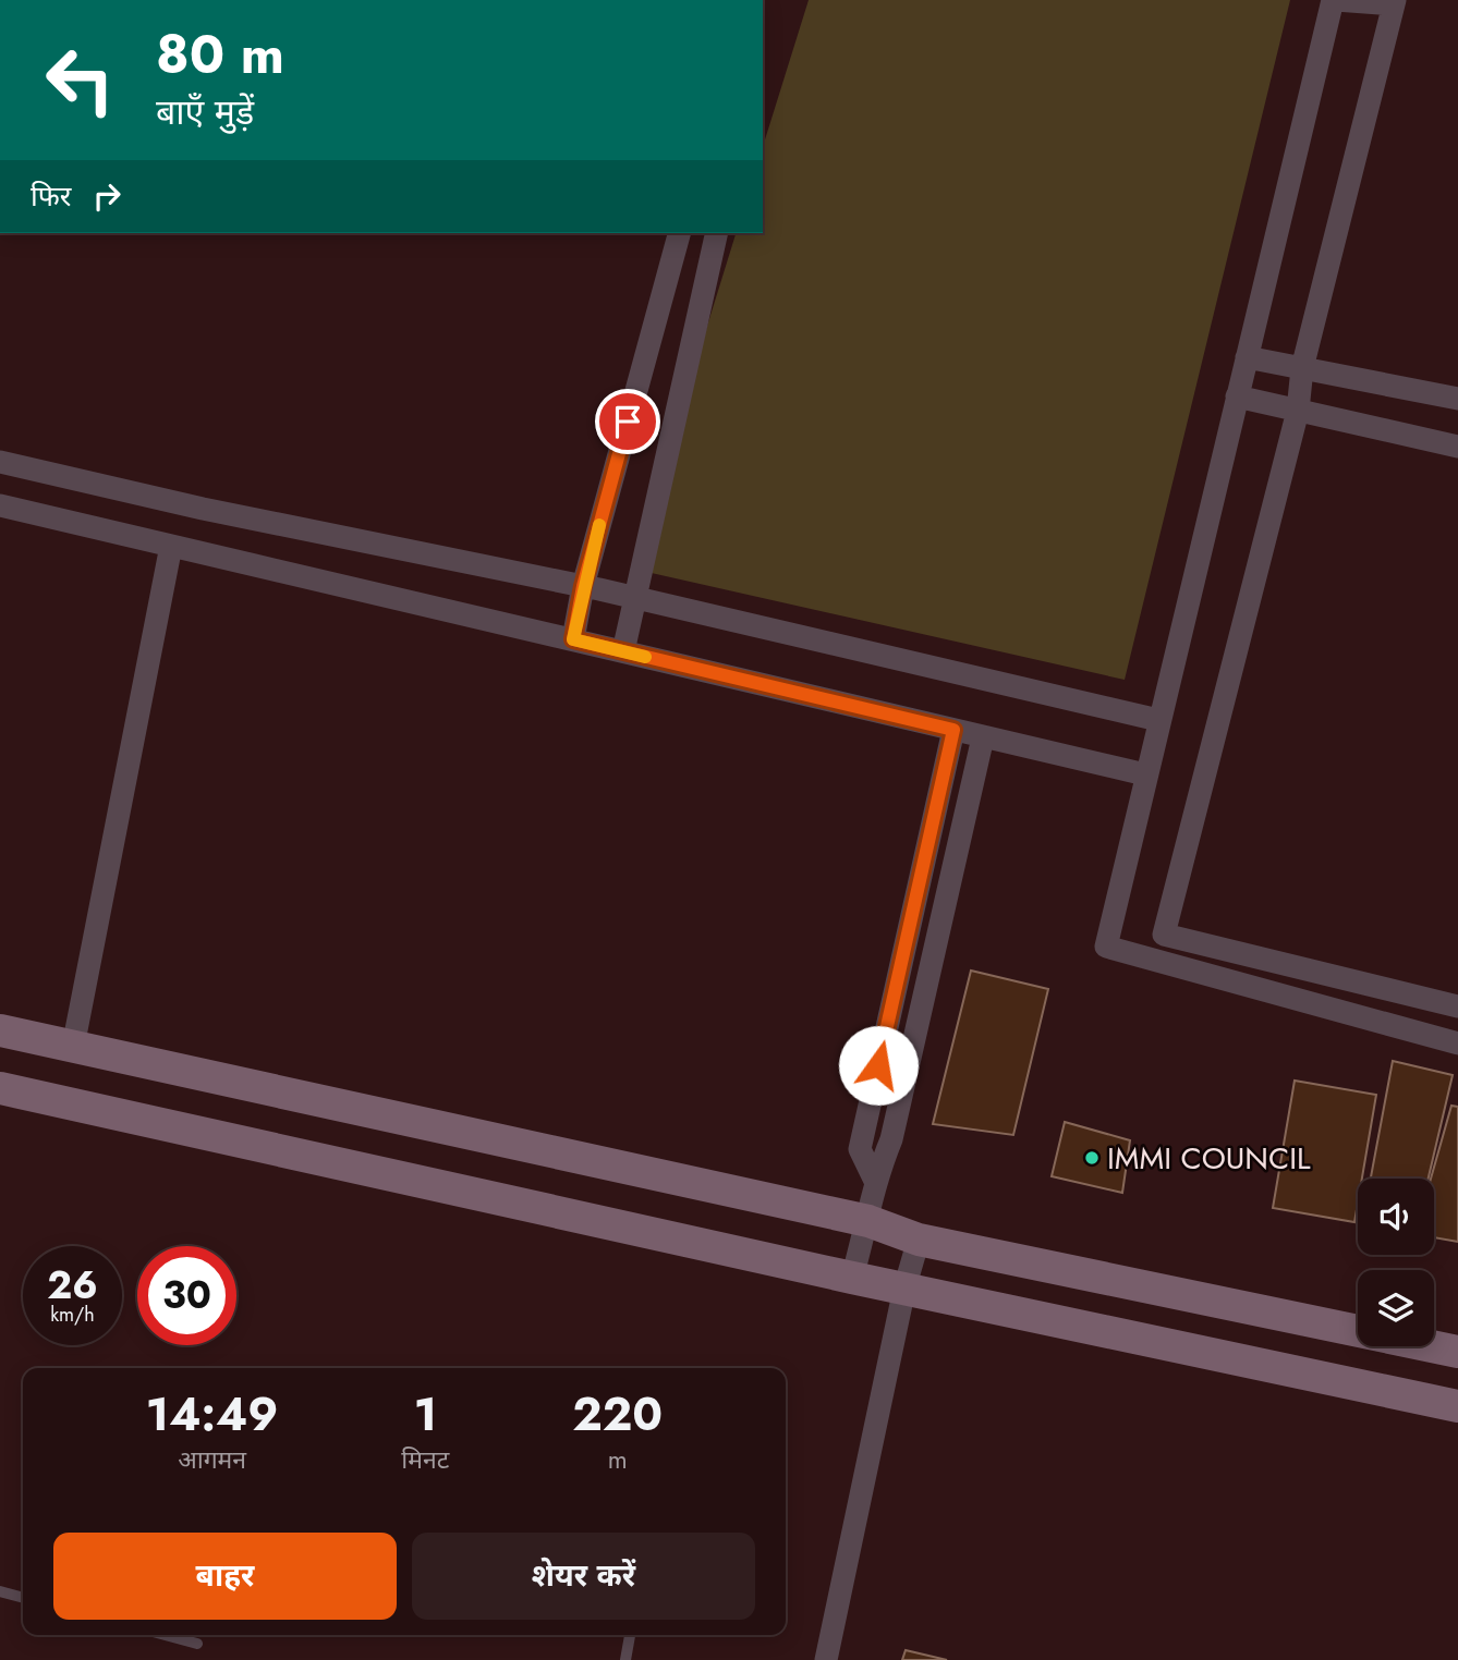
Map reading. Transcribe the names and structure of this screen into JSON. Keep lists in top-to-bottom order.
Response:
{
  "places": ["IMMI COUNCIL"],
  "page": {
    "turn": ["80 m", "बाएँ मुड़ें"],
    "then": "फिर",
    "speed": "26 km/h",
    "limit": "30",
    "eta": [
      "14:49",
      "आगमन",
      "1",
      "मिनट",
      "220",
      "m"
    ],
    "buttons": ["बाहर", "शेयर करें"]
  }
}
